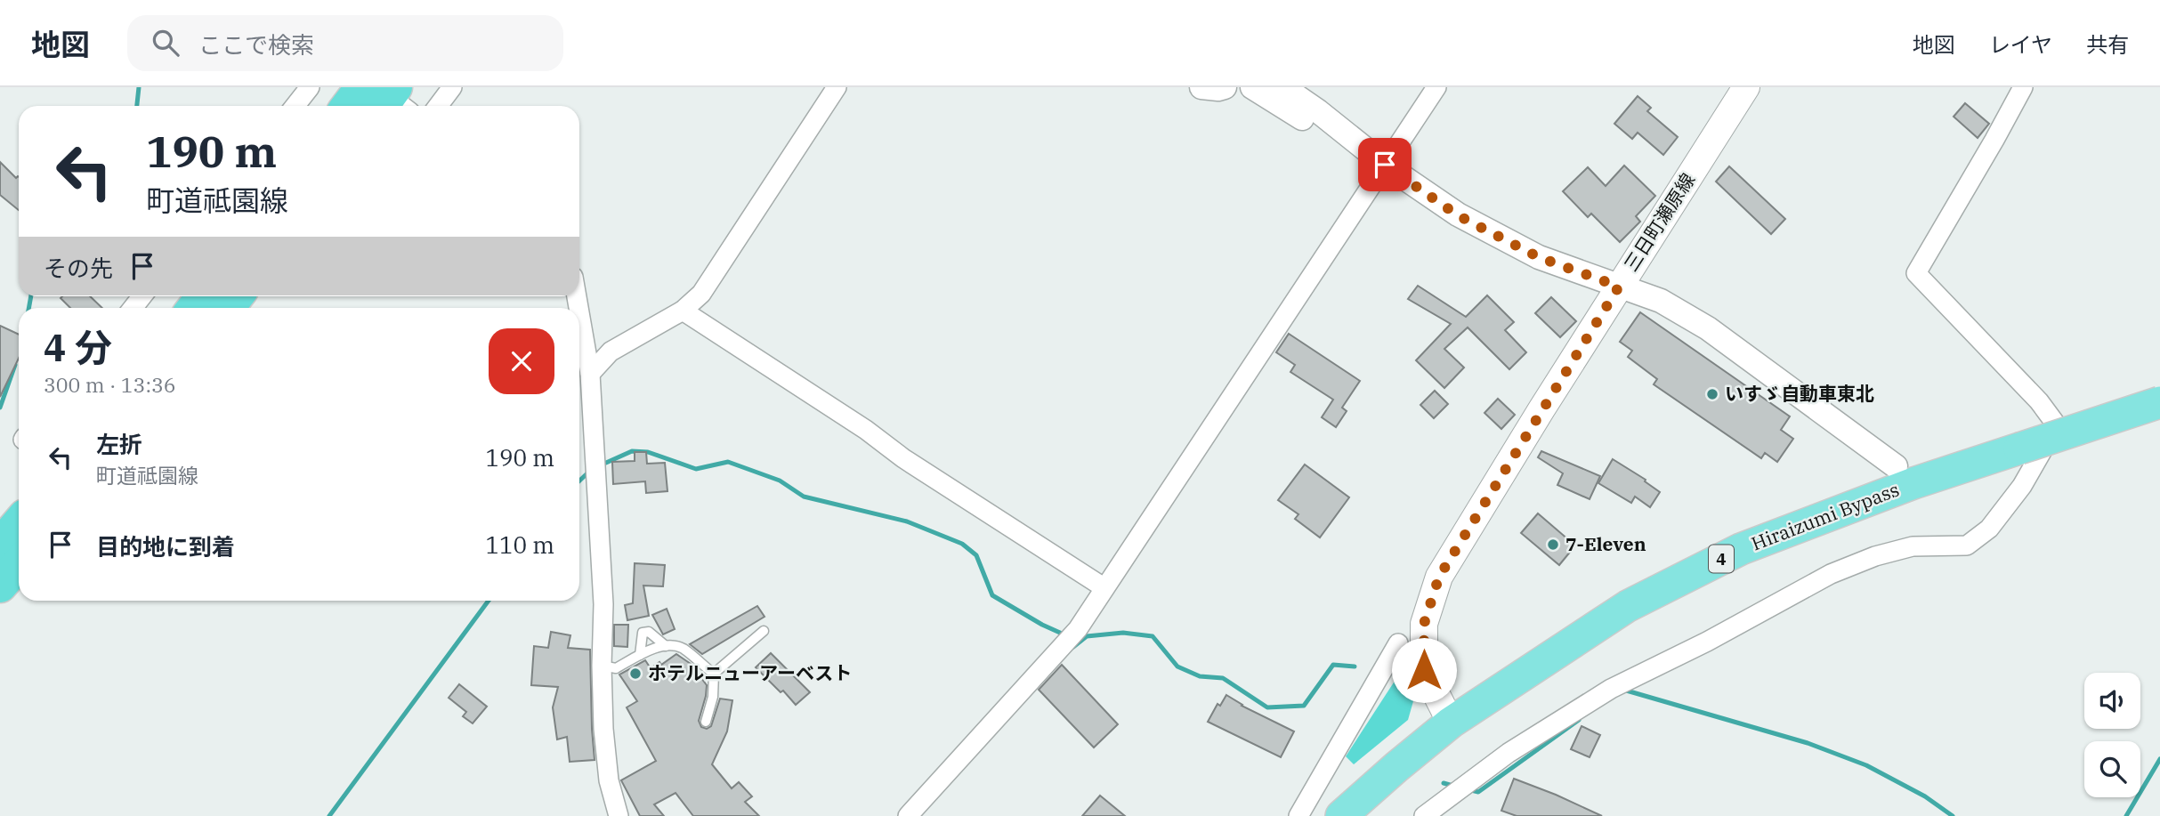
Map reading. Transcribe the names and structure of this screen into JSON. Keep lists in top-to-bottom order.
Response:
{
  "streets": {
    "highway": ["Hiraizumi Bypass", "4"],
    "main road": ["三日町瀬原線"]
  },
  "crossings": [
    ["三日町瀬原線", "Hiraizumi Bypass"],
    ["三日町瀬原線", "4"],
    ["Hiraizumi Bypass", "4"]
  ],
  "places": ["いすゞ自動車東北", "7-Eleven", "ホテルニューアーベスト"],
  "page": {
    "header": "地図",
    "search": "ここで検索",
    "nav": ["地図", "レイヤ", "共有"],
    "turn": ["190 m", "町道祗園線"],
    "then": "その先",
    "heading": ["4 分", "300 m · 13:36"],
    "list": [
      {
        "name": "左折",
        "note": "町道祗園線",
        "value": "190 m"
      },
      {
        "name": "目的地に到着",
        "value": "110 m"
      }
    ]
  }
}
